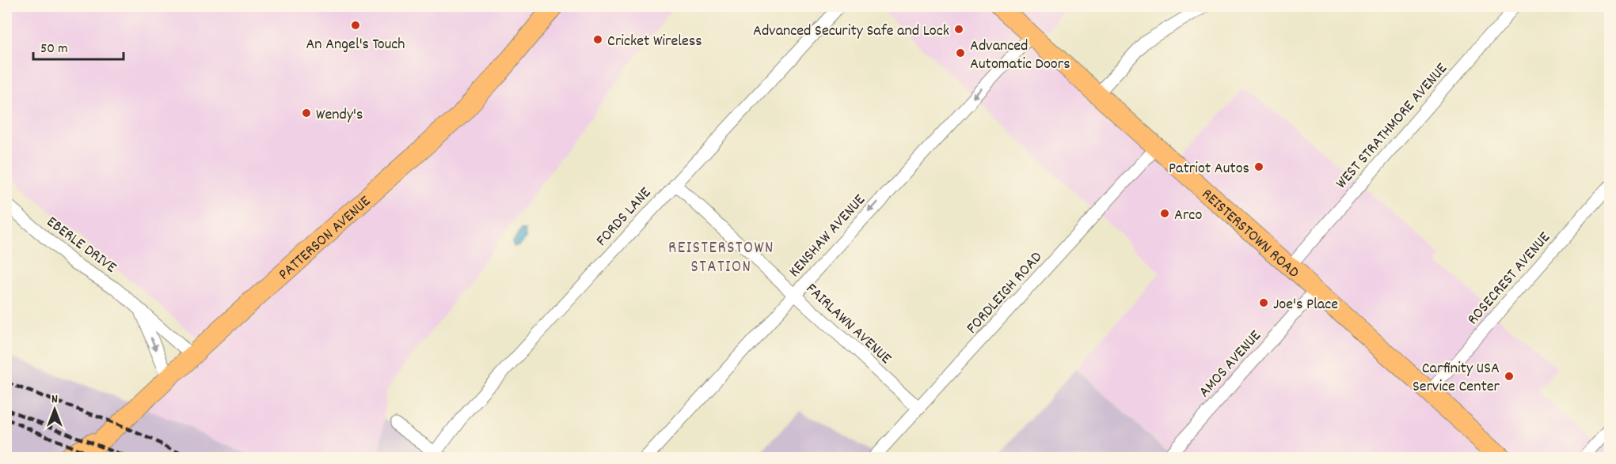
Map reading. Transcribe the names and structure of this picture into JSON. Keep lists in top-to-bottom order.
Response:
{
  "streets": {
    "main road": ["REISTERSTOWN ROAD", "PATTERSON AVENUE"],
    "street": [
      "WEST STRATHMORE AVENUE",
      "FORDS LANE",
      "KENSHAW AVENUE",
      "EBERLE DRIVE",
      "ROSECREST AVENUE",
      "FORDLEIGH ROAD",
      "FAIRLAWN AVENUE",
      "AMOS AVENUE"
    ]
  },
  "crossings": [
    ["WEST STRATHMORE AVENUE", "REISTERSTOWN ROAD"],
    ["FORDS LANE", "FAIRLAWN AVENUE"],
    ["REISTERSTOWN ROAD", "KENSHAW AVENUE"],
    ["REISTERSTOWN ROAD", "ROSECREST AVENUE"],
    ["REISTERSTOWN ROAD", "FORDLEIGH ROAD"],
    ["REISTERSTOWN ROAD", "AMOS AVENUE"],
    ["KENSHAW AVENUE", "FAIRLAWN AVENUE"],
    ["PATTERSON AVENUE", "EBERLE DRIVE"],
    ["FORDLEIGH ROAD", "FAIRLAWN AVENUE"]
  ],
  "one_way": ["KENSHAW AVENUE"],
  "districts": ["REISTERSTOWN STATION"],
  "places": [
    "An Angel's Touch",
    "Advanced Security Safe and Lock",
    "Cricket Wireless",
    "Advanced Automatic Doors",
    "Wendy's",
    "Patriot Autos",
    "Arco",
    "Joe's Place",
    "Carfinity USA Service Center"
  ],
  "scale_bar": "50 m",
  "north": "top"
}
